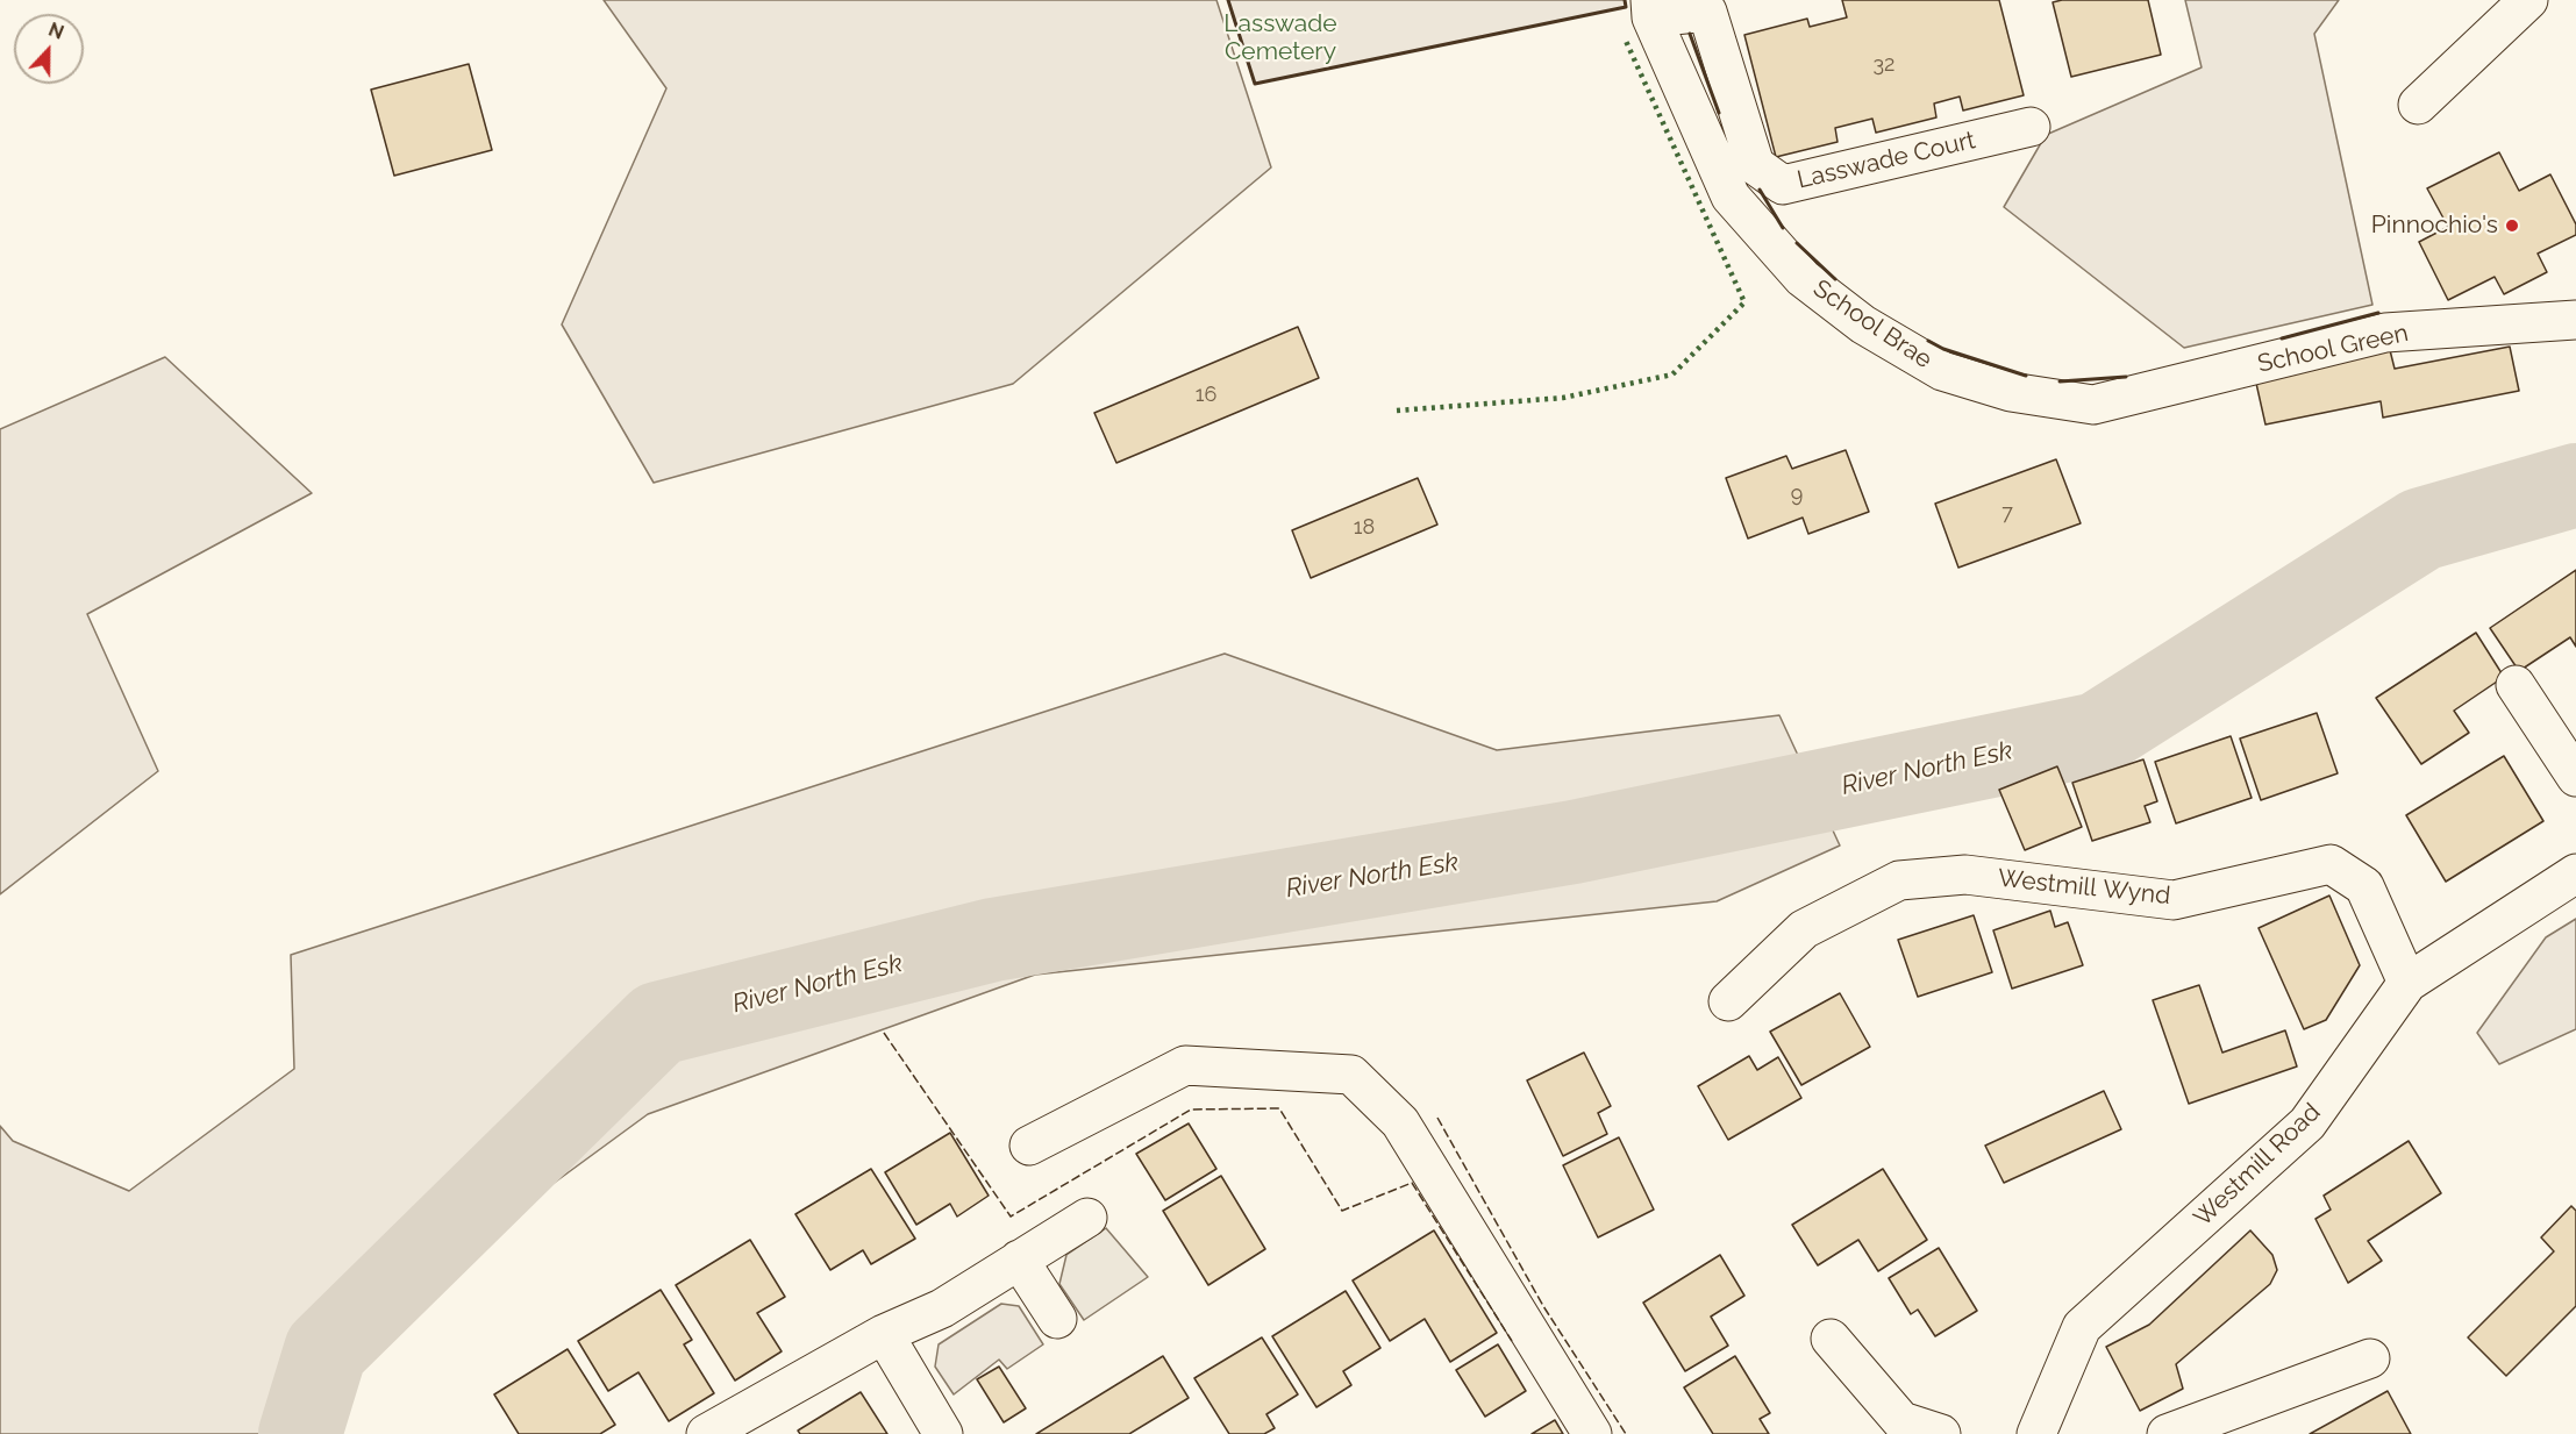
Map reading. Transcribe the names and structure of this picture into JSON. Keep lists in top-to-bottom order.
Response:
{
  "streets": {
    "street": [
      "Lasswade Court",
      "School Brae",
      "School Green",
      "Westmill Wynd",
      "Westmill Road"
    ]
  },
  "crossings": [
    ["Lasswade Court", "School Brae"],
    ["School Brae", "School Green"],
    ["Westmill Wynd", "Westmill Road"]
  ],
  "water": ["River North Esk"],
  "parks": ["Lasswade Cemetery"],
  "places": ["Pinnochio's"],
  "house_numbers": [
    "32",
    "16",
    "9",
    "7",
    "18"
  ],
  "north": "top"
}
